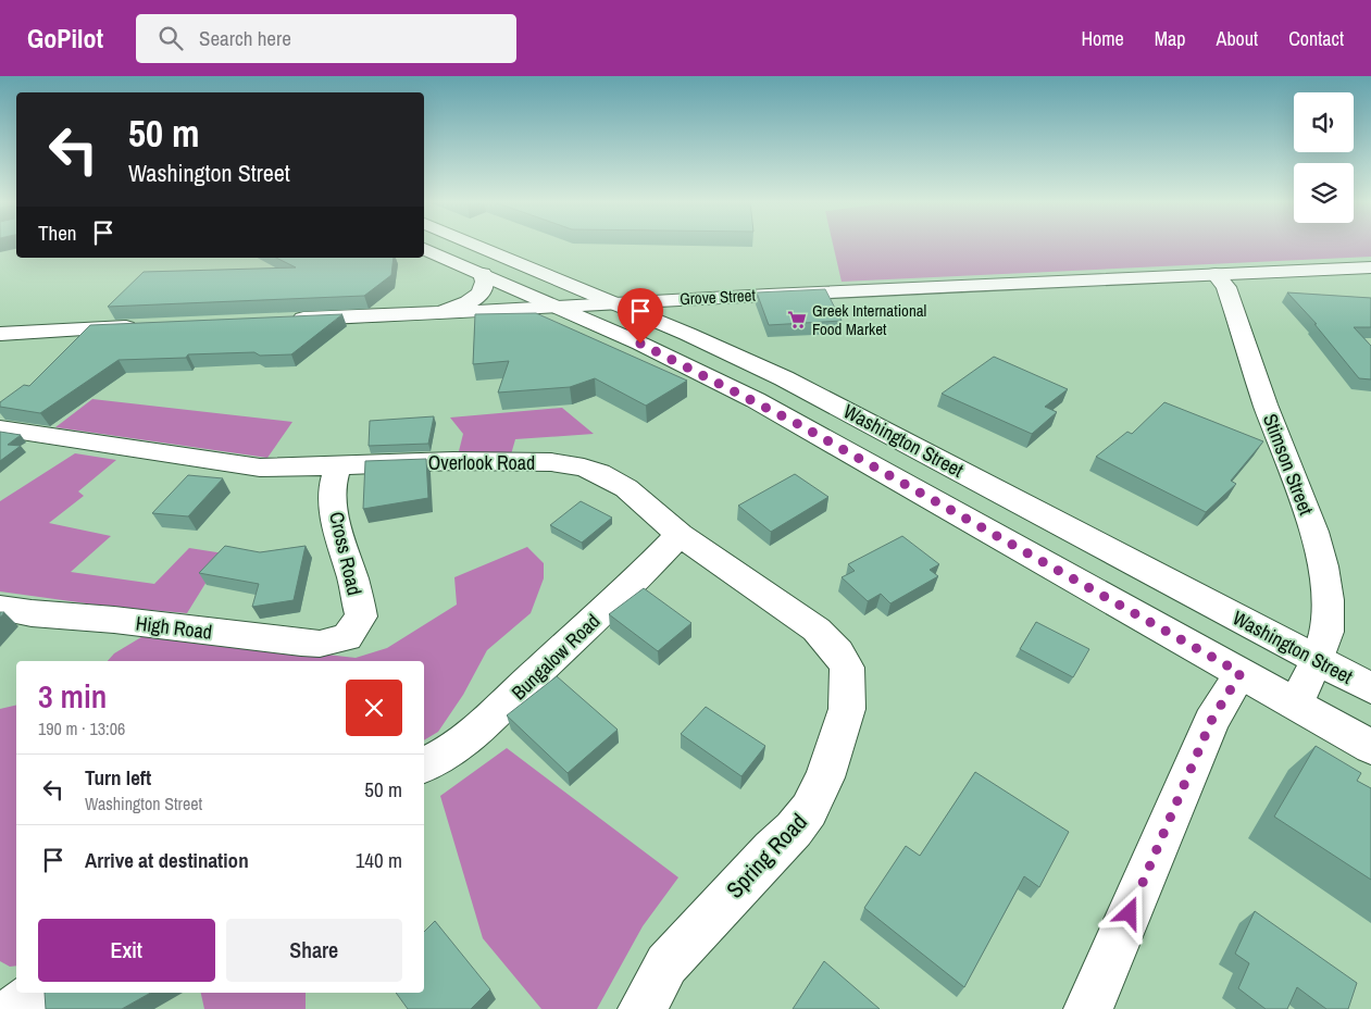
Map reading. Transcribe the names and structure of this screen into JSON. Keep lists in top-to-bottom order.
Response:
{
  "streets": {
    "main road": [
      "Grove Street",
      "Washington Street",
      "Overlook Road",
      "Stimson Street",
      "Cross Road",
      "High Road",
      "Bungalow Road",
      "Spring Road"
    ]
  },
  "crossings": [
    ["Grove Street", "Washington Street"],
    ["Grove Street", "Stimson Street"],
    ["Washington Street", "Stimson Street"],
    ["Overlook Road", "Cross Road"],
    ["Overlook Road", "Bungalow Road"],
    ["Overlook Road", "Spring Road"],
    ["Cross Road", "High Road"]
  ],
  "places": {
    "supermarket": ["Greek International Food Market"]
  },
  "page": {
    "header": "GoPilot",
    "search": "Search here",
    "nav": [
      "Home",
      "Map",
      "About",
      "Contact"
    ],
    "turn": ["50 m", "Washington Street"],
    "then": "Then",
    "heading": ["3 min", "190 m · 13:06"],
    "list": [
      {
        "name": "Turn left",
        "note": "Washington Street",
        "value": "50 m"
      },
      {
        "name": "Arrive at destination",
        "value": "140 m"
      }
    ],
    "buttons": ["Exit", "Share"]
  }
}
